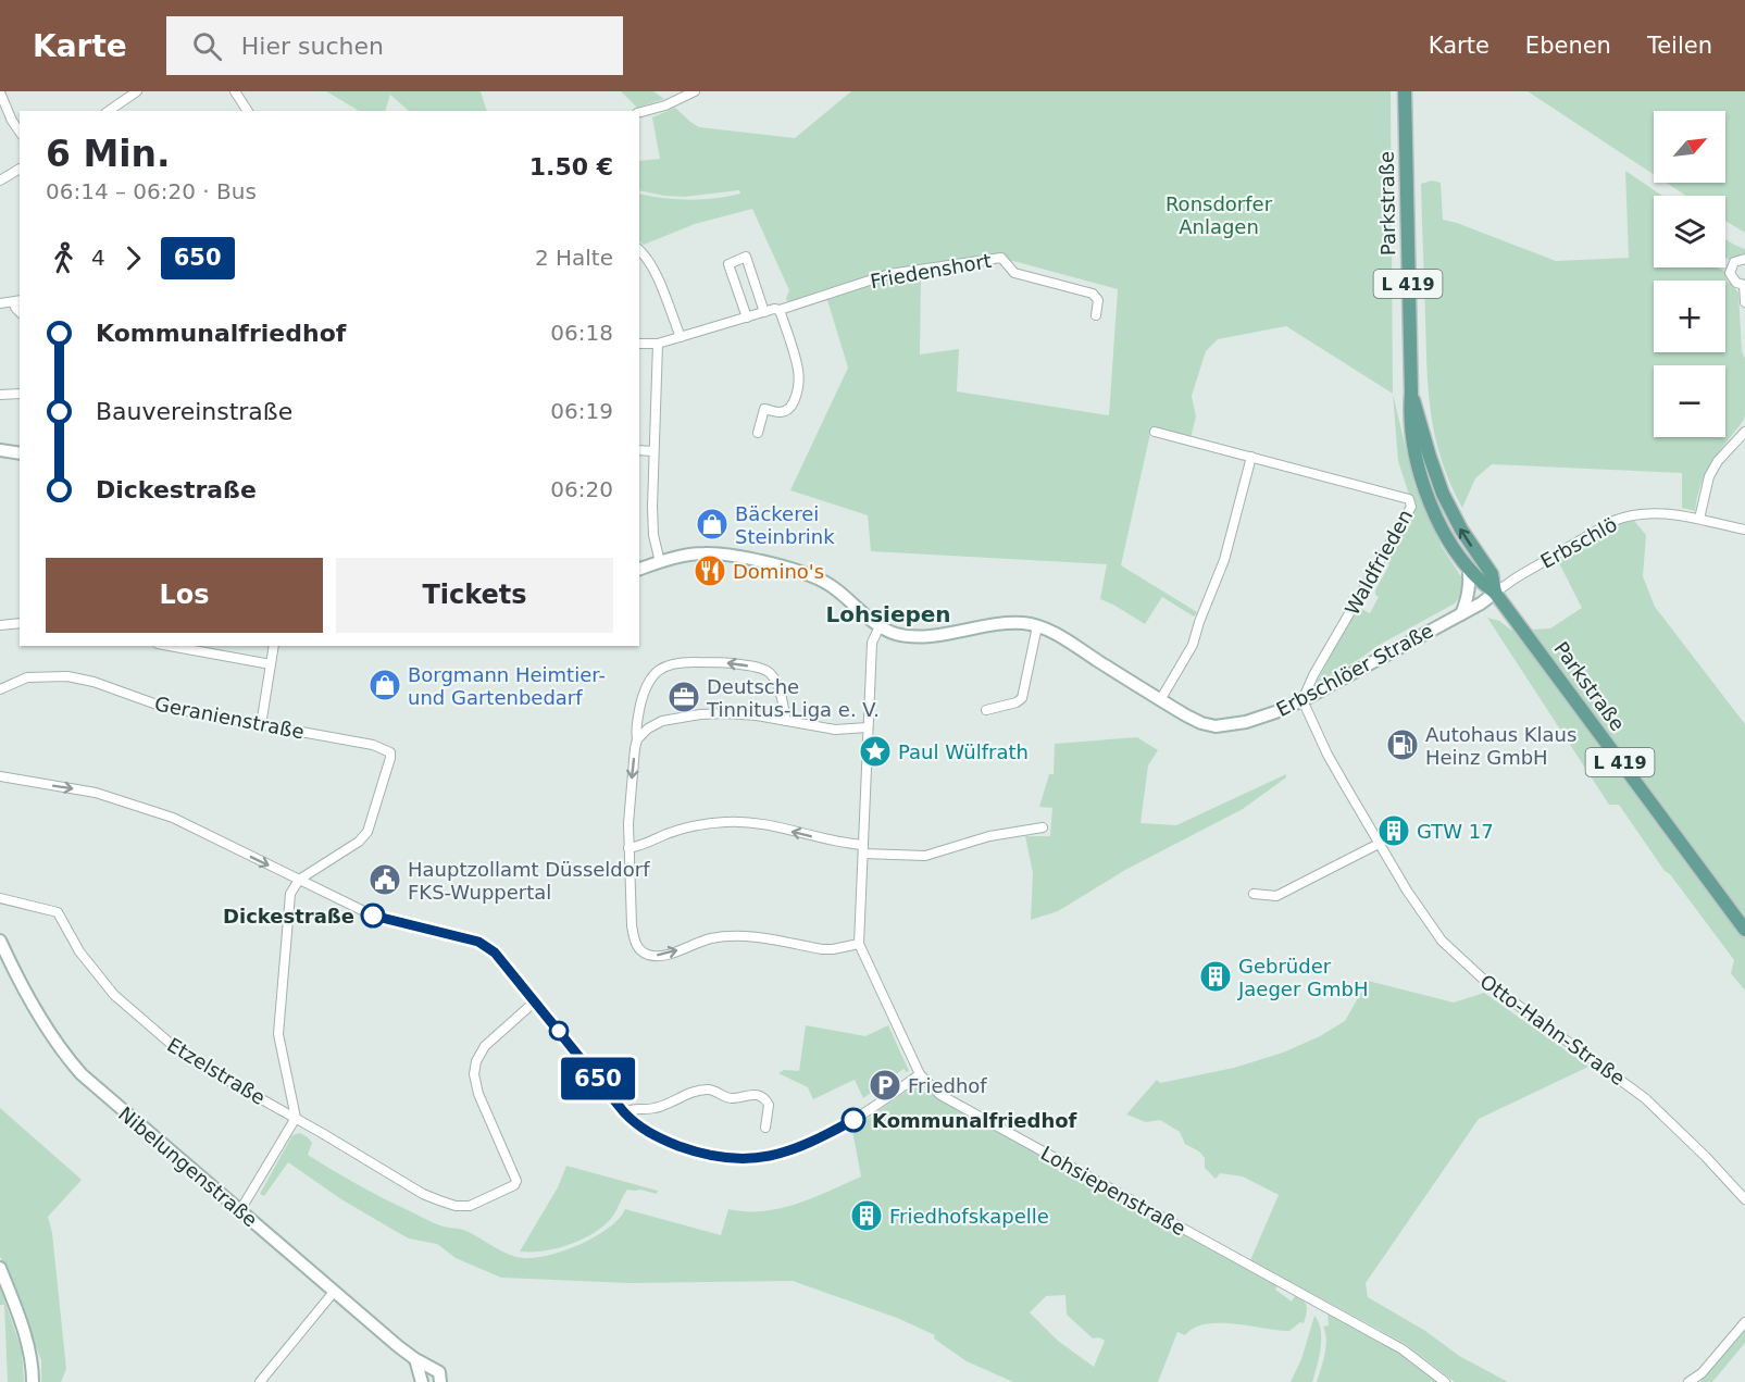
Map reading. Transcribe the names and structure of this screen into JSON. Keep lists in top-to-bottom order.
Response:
{
  "streets": {
    "main road": ["Parkstraße", "L 419"],
    "street": [
      "Friedenshort",
      "Erbschlö",
      "Waldfrieden",
      "Erbschlöer Straße",
      "Geranienstraße",
      "Otto-Hahn-Straße",
      "Etzelstraße",
      "Nibelungenstraße",
      "Lohsiepenstraße"
    ]
  },
  "crossings": [
    ["Parkstraße", "Erbschlö"],
    ["Parkstraße", "Erbschlöer Straße"],
    ["Erbschlö", "Erbschlöer Straße"],
    ["Waldfrieden", "Erbschlöer Straße"],
    ["Waldfrieden", "Otto-Hahn-Straße"],
    ["Erbschlöer Straße", "Otto-Hahn-Straße"],
    ["Erbschlöer Straße", "Lohsiepenstraße"]
  ],
  "districts": ["Lohsiepen"],
  "parks": ["Ronsdorfer Anlagen"],
  "places": {
    "shop": ["Bäckerei Steinbrink", "Borgmann Heimtier- und Gartenbedarf"],
    "restaurant": ["Domino's"],
    "office": ["Deutsche Tinnitus-Liga e. V."],
    "fuel station": ["Autohaus Klaus Heinz GmbH"],
    "place": ["Paul Wülfrath"],
    "building": ["GTW 17", "Gebrüder Jaeger GmbH", "Friedhofskapelle"],
    "public building": ["Hauptzollamt Düsseldorf FKS-Wuppertal"],
    "other": ["Dickestraße", "Kommunalfriedhof"],
    "parking": ["Friedhof"]
  },
  "lines": ["bus line 650"],
  "north": "top right",
  "page": {
    "header": "Karte",
    "search": "Hier suchen",
    "nav": ["Karte", "Ebenen", "Teilen"],
    "on_map": "650",
    "map_buttons": ["+", "−"],
    "heading": ["6 Min.", "06:14 – 06:20 · Bus", "1.50 €"],
    "legs": ["4", "650", "2 Halte"],
    "list": [
      {
        "name": "Kommunalfriedhof",
        "value": "06:18"
      },
      {
        "name": "Bauvereinstraße",
        "value": "06:19"
      },
      {
        "name": "Dickestraße",
        "value": "06:20"
      }
    ],
    "buttons": ["Los", "Tickets"]
  }
}
